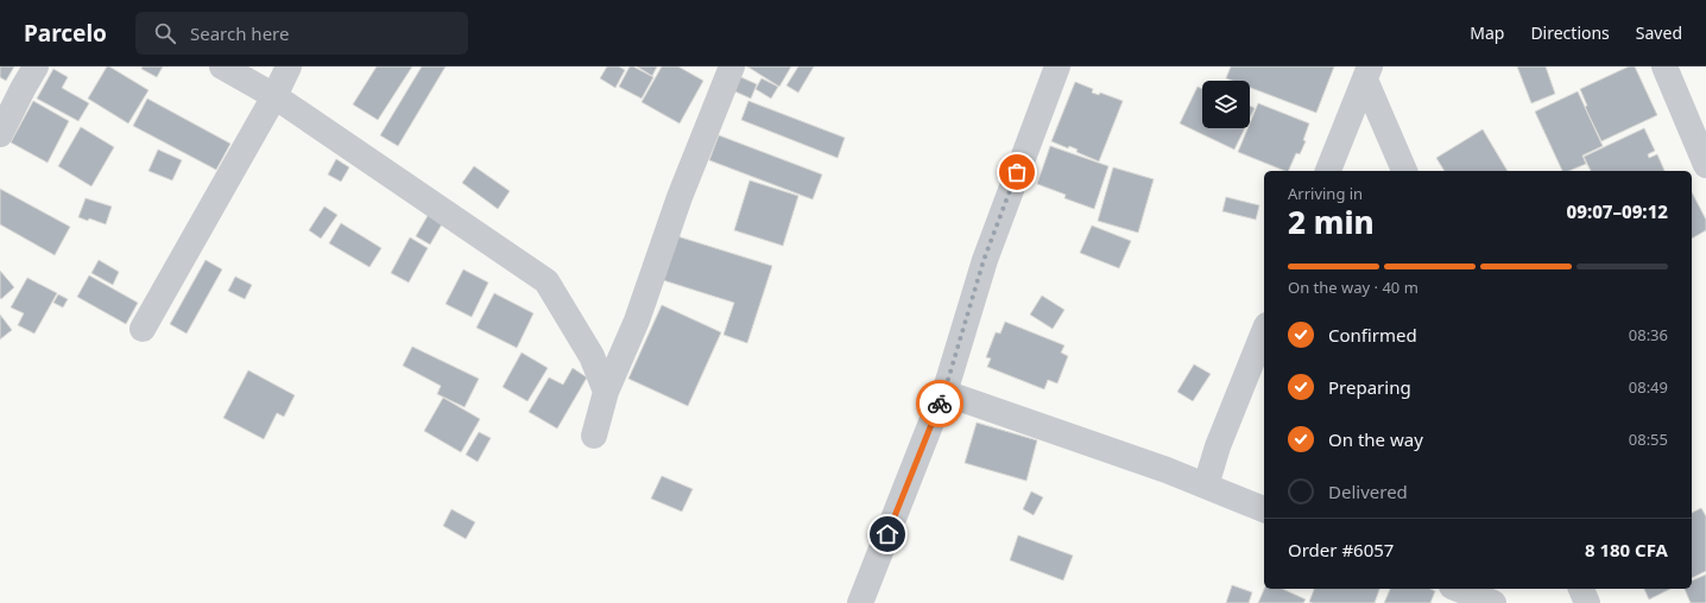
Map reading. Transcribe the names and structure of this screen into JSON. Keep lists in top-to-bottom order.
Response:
{
  "page": {
    "header": "Parcelo",
    "search": "Search here",
    "nav": ["Map", "Directions", "Saved"],
    "heading": ["2 min", "Arriving in", "09:07–09:12"],
    "panel": ["Order #6057", "8 180 CFA"],
    "bar": "On the way · 40 m",
    "list": [
      ["Confirmed", "08:36"],
      ["Preparing", "08:49"],
      ["On the way", "08:55"],
      "Delivered"
    ]
  }
}
